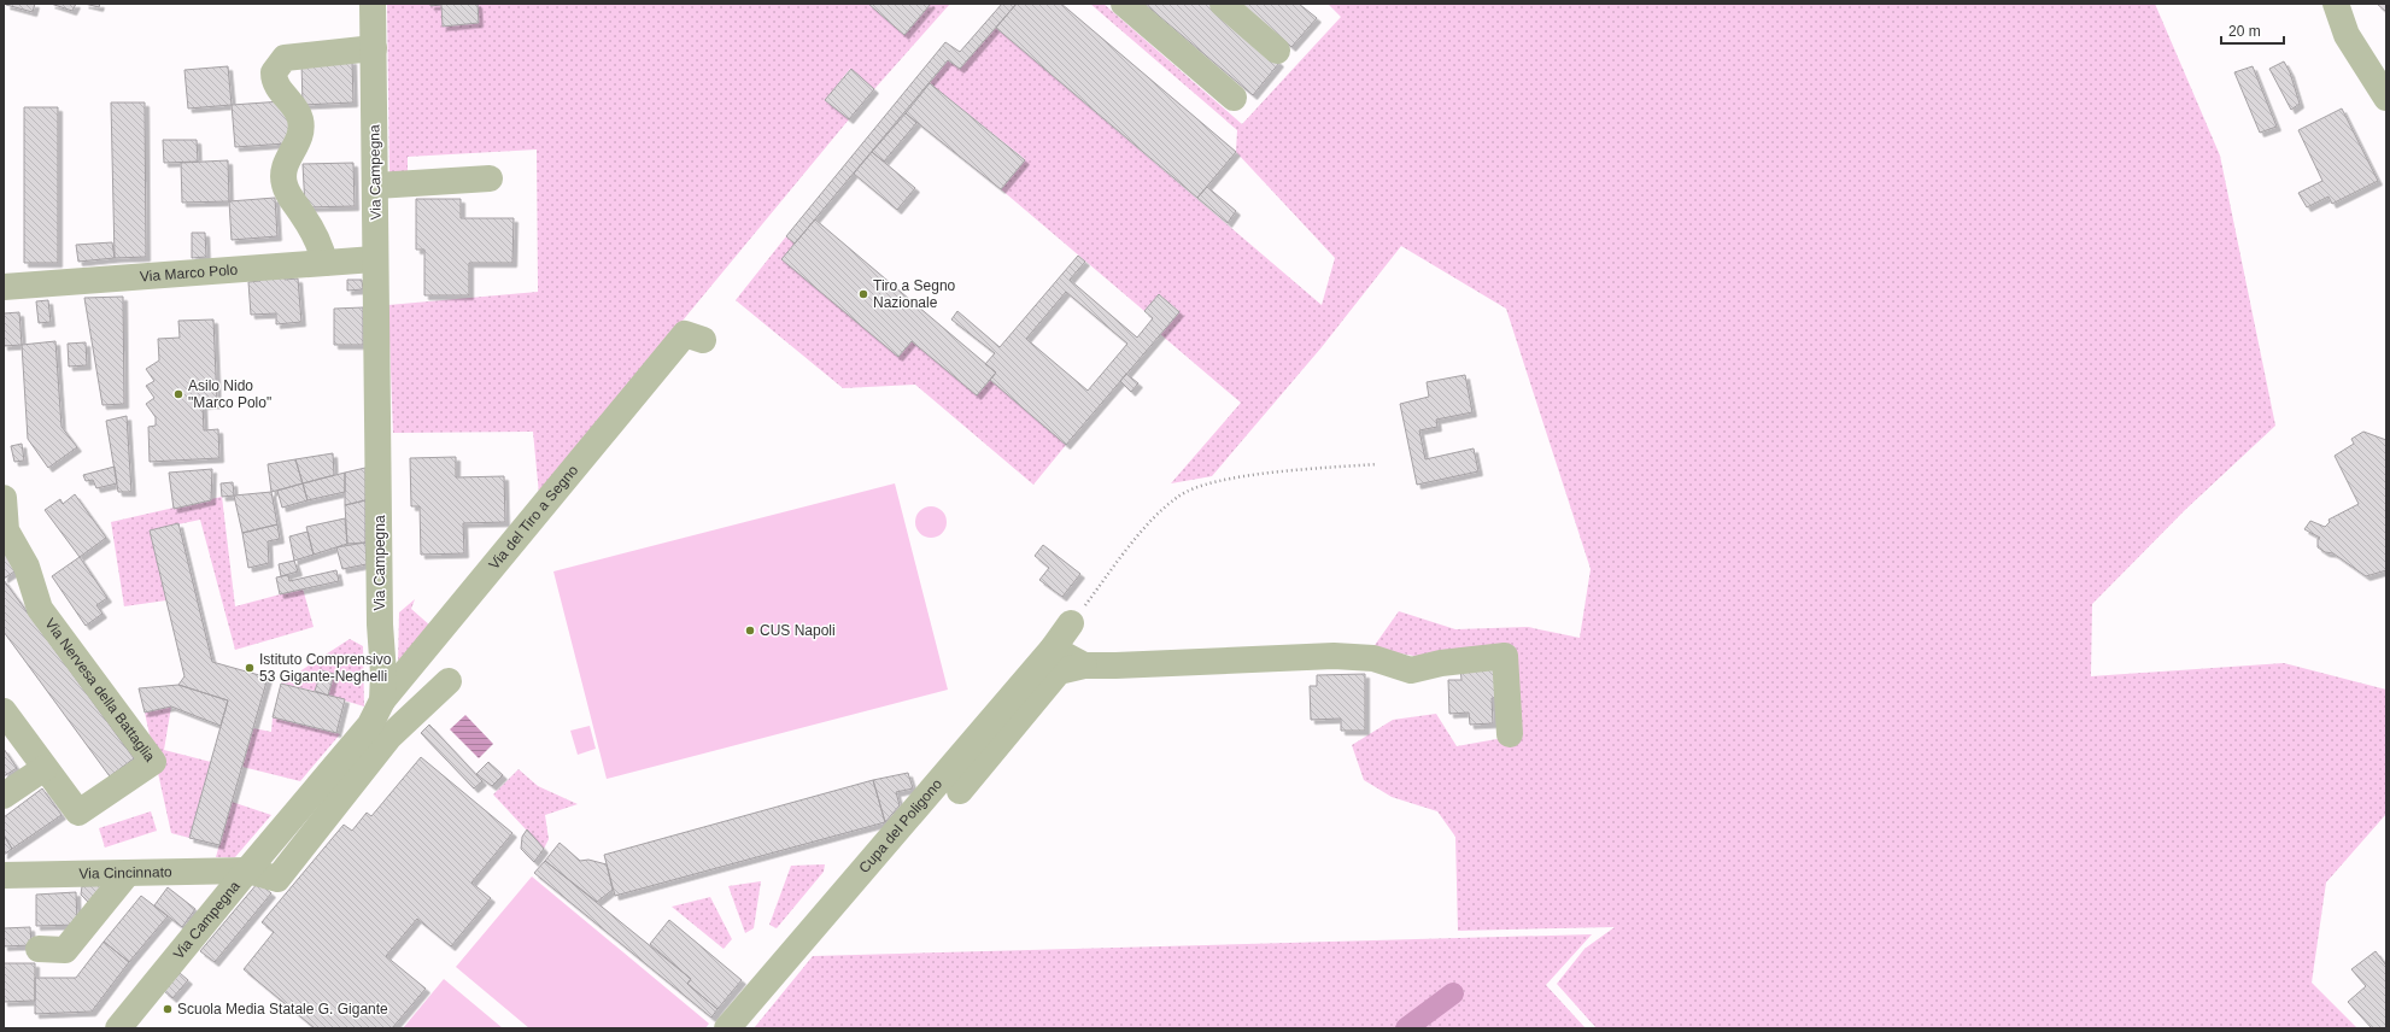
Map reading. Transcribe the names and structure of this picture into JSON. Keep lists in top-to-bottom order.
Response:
{
  "streets": {
    "street": [
      "Via Campegna",
      "Via Marco Polo",
      "Via del Tiro a Segno",
      "Via Nervesa della Battaglia",
      "Cupa del Poligono",
      "Via Cincinnato"
    ]
  },
  "crossings": [
    ["Via Campegna", "Via Marco Polo"],
    ["Via Campegna", "Via del Tiro a Segno"],
    ["Via Campegna", "Via Cincinnato"]
  ],
  "places": [
    "Tiro a Segno Nazionale",
    "Asilo Nido \"Marco Polo\"",
    "CUS Napoli",
    "Istituto Comprensivo 53 Gigante-Neghelli",
    "Scuola Media Statale G. Gigante"
  ],
  "scale_bar": "20 m"
}
